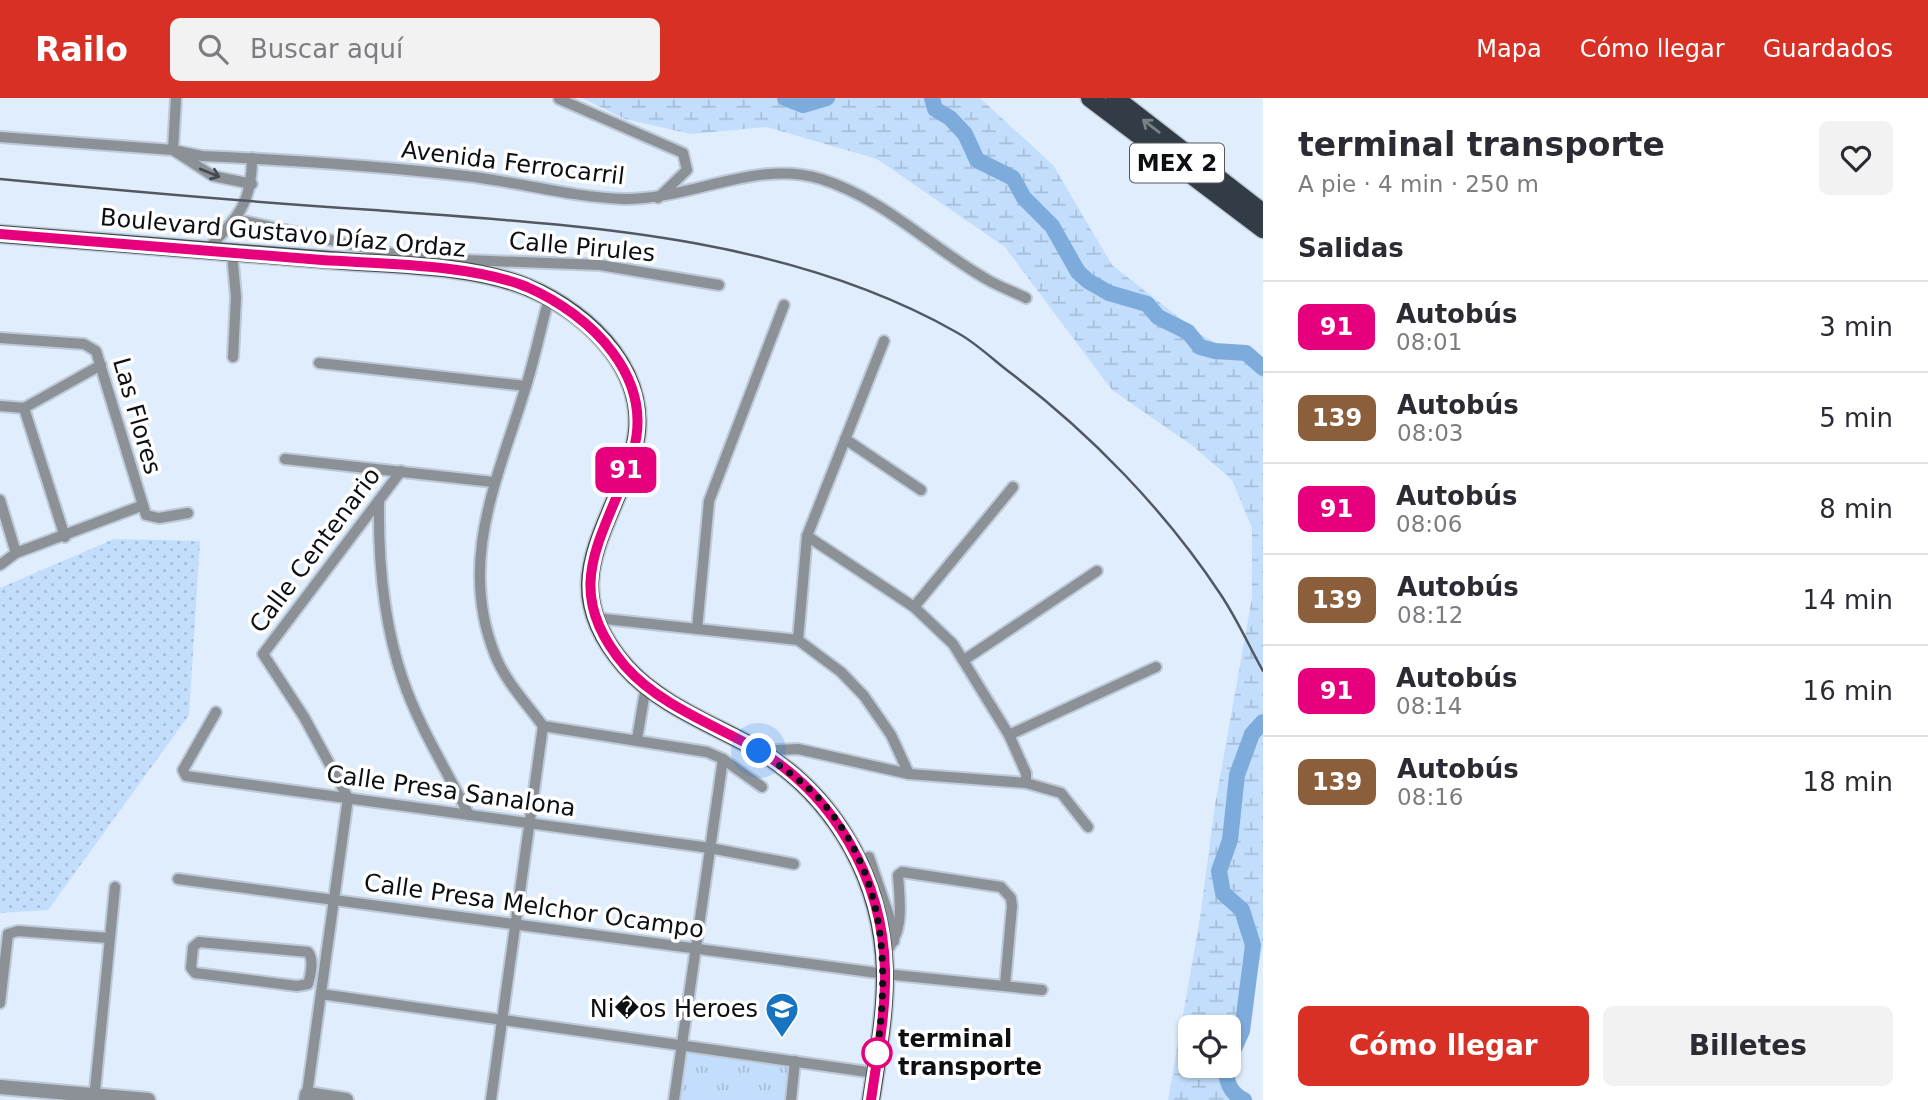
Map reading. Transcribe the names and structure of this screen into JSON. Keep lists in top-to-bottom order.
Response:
{
  "streets": {
    "highway": ["MEX 2"],
    "main road": ["Boulevard Gustavo Díaz Ordaz"],
    "street": [
      "Avenida Ferrocarril",
      "Calle Pirules",
      "Las Flores",
      "Calle Centenario",
      "Calle Presa Sanalona",
      "Calle Presa Melchor Ocampo"
    ]
  },
  "crossings": [
    ["Boulevard Gustavo Díaz Ordaz", "Calle Pirules"],
    ["Boulevard Gustavo Díaz Ordaz", "Calle Presa Melchor Ocampo"],
    ["Calle Centenario", "Calle Presa Sanalona"]
  ],
  "places": {
    "school or university": ["Ni�os Heroes"],
    "other": ["terminal transporte"]
  },
  "lines": ["bus line 91"],
  "page": {
    "header": "Railo",
    "search": "Buscar aquí",
    "nav": ["Mapa", "Cómo llegar", "Guardados"],
    "on_map": "91",
    "heading": [
      ["terminal transporte", "A pie · 4 min · 250 m"],
      "Salidas"
    ],
    "list": [
      {
        "mark": "91",
        "name": "Autobús",
        "note": "08:01",
        "value": "3 min"
      },
      {
        "mark": "139",
        "name": "Autobús",
        "note": "08:03",
        "value": "5 min"
      },
      {
        "mark": "91",
        "name": "Autobús",
        "note": "08:06",
        "value": "8 min"
      },
      {
        "mark": "139",
        "name": "Autobús",
        "note": "08:12",
        "value": "14 min"
      },
      {
        "mark": "91",
        "name": "Autobús",
        "note": "08:14",
        "value": "16 min"
      },
      {
        "mark": "139",
        "name": "Autobús",
        "note": "08:16",
        "value": "18 min"
      }
    ],
    "buttons": ["Cómo llegar", "Billetes"]
  }
}
